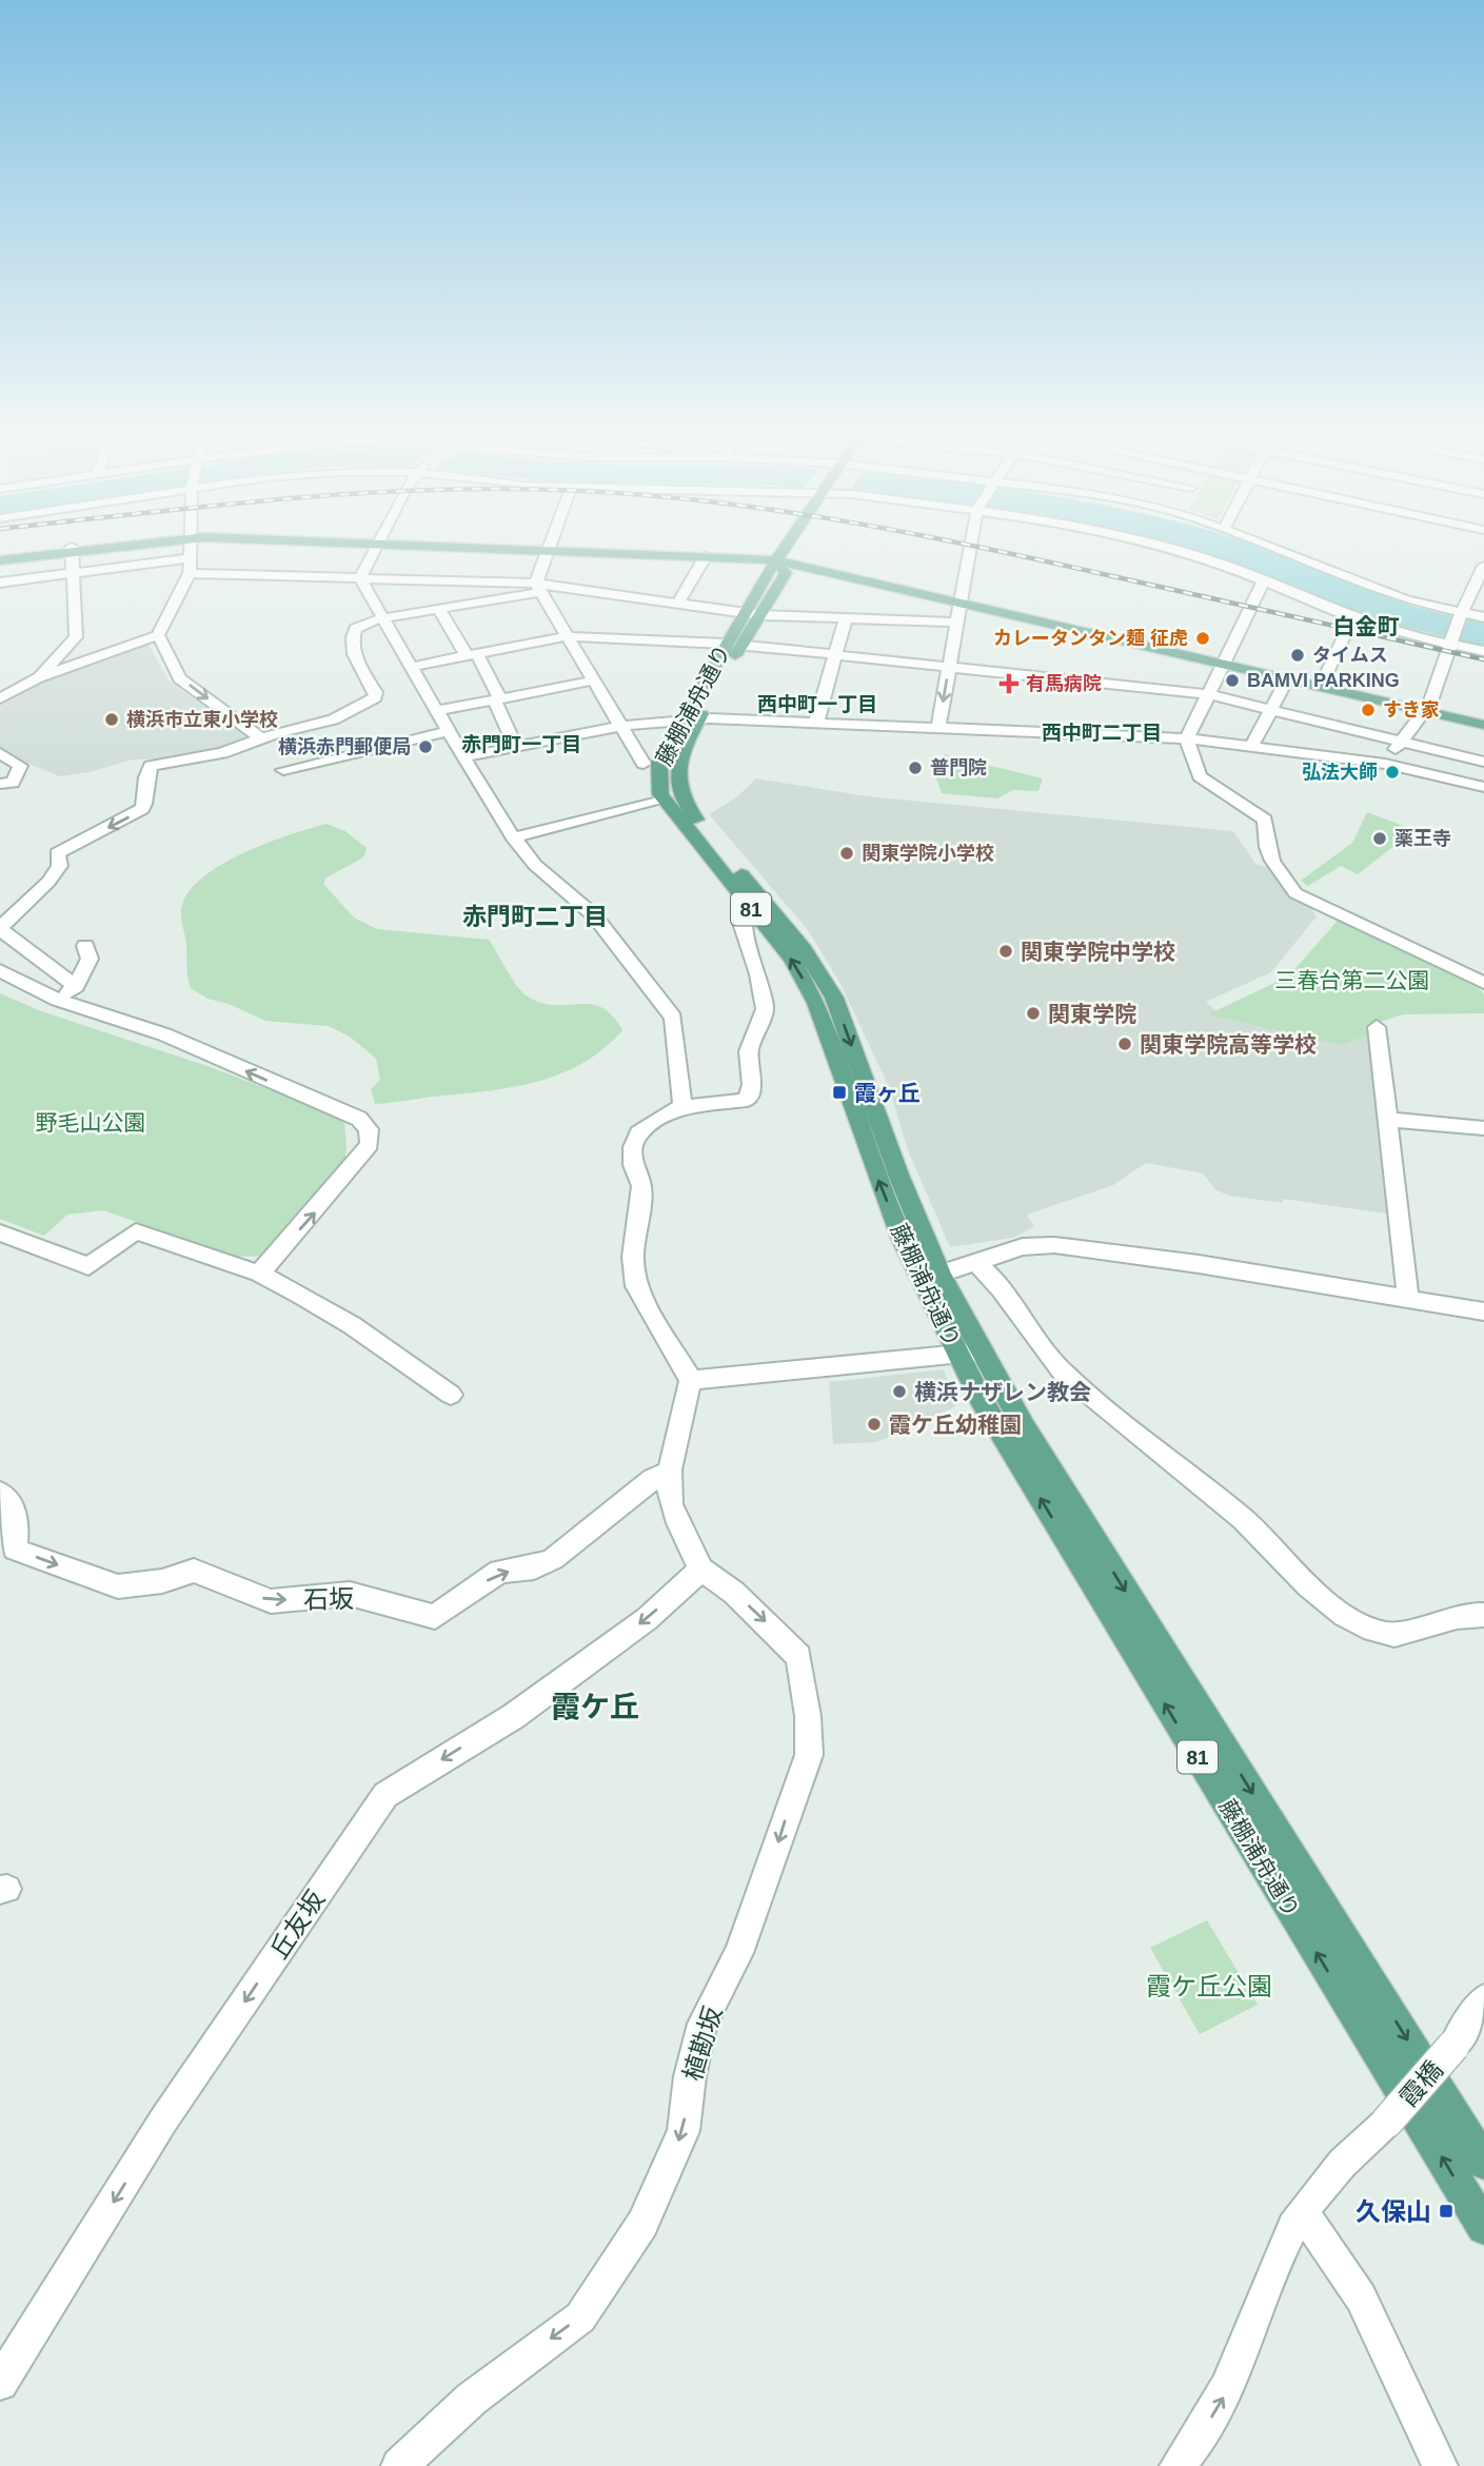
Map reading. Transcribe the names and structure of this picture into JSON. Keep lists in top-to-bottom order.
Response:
{
  "streets": {
    "main road": ["藤棚浦舟通り", "81"],
    "street": [
      "石坂",
      "丘友坂",
      "植勘坂",
      "霞橋"
    ]
  },
  "crossings": [
    ["丘友坂", "植勘坂"]
  ],
  "one_way": [
    "石坂",
    "丘友坂",
    "植勘坂",
    "霞橋"
  ],
  "districts": [
    "白金町",
    "西中町一丁目",
    "西中町二丁目",
    "赤門町一丁目",
    "赤門町二丁目",
    "霞ケ丘"
  ],
  "parks": ["三春台第二公園", "野毛山公園", "霞ケ丘公園"],
  "places": {
    "other": [
      "カレータンタン麺 征虎",
      "タイムス",
      "BAMVI PARKING",
      "すき家",
      "横浜市立東小学校",
      "横浜赤門郵便局",
      "普門院",
      "弘法大師",
      "薬王寺",
      "関東学院小学校",
      "関東学院中学校",
      "関東学院",
      "関東学院高等学校",
      "横浜ナザレン教会",
      "霞ケ丘幼稚園"
    ],
    "health": ["有馬病院"],
    "transit": ["霞ヶ丘", "久保山"]
  }
}
